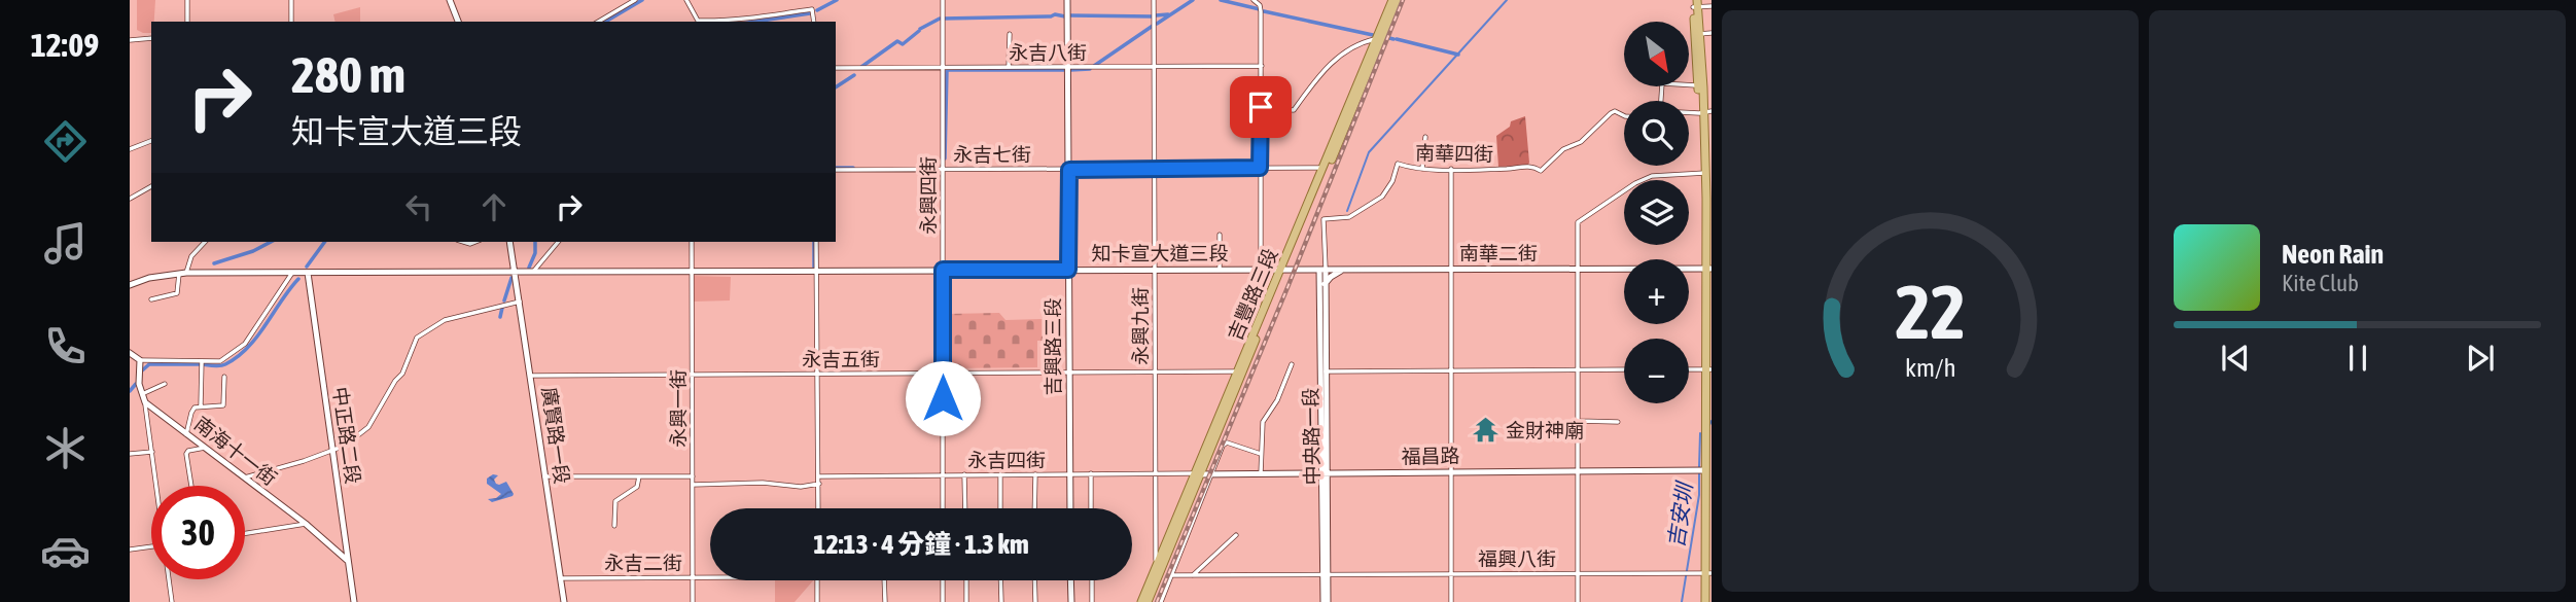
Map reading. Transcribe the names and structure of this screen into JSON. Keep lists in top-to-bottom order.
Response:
{
  "streets": {
    "main road": ["吉豐路三段"],
    "street": [
      "永吉八街",
      "南華四街",
      "永吉七街",
      "永興四街",
      "知卡宣大道三段",
      "南華二街",
      "永興九街",
      "吉興路三段",
      "永吉五街",
      "永興一街",
      "中正路二段",
      "廣賢路一段",
      "中央路一段",
      "南海十一街",
      "福昌路",
      "永吉四街",
      "福興八街",
      "永吉二街"
    ]
  },
  "crossings": [
    ["永吉八街", "永興四街"],
    ["永吉八街", "永興九街"],
    ["永吉八街", "吉興路三段"],
    ["南華四街", "南華二街"],
    ["南華四街", "中央路一段"],
    ["永吉七街", "永興四街"],
    ["永吉七街", "吉豐路三段"],
    ["永吉七街", "永興九街"],
    ["永吉七街", "吉興路三段"],
    ["永興四街", "知卡宣大道三段"],
    ["永興四街", "永吉五街"],
    ["永興四街", "永吉四街"],
    ["知卡宣大道三段", "南華二街"],
    ["知卡宣大道三段", "吉豐路三段"],
    ["知卡宣大道三段", "永興九街"],
    ["知卡宣大道三段", "吉興路三段"],
    ["知卡宣大道三段", "永興一街"],
    ["知卡宣大道三段", "中正路二段"],
    ["知卡宣大道三段", "廣賢路一段"],
    ["南華二街", "吉豐路三段"],
    ["南華二街", "中央路一段"],
    ["吉豐路三段", "永興九街"],
    ["吉豐路三段", "永吉五街"],
    ["吉豐路三段", "福昌路"],
    ["吉豐路三段", "永吉四街"],
    ["永興九街", "永吉五街"],
    ["永興九街", "永吉四街"],
    ["吉興路三段", "永吉五街"],
    ["吉興路三段", "永吉四街"],
    ["永吉五街", "永興一街"],
    ["永吉五街", "廣賢路一段"],
    ["永興一街", "永吉二街"],
    ["中正路二段", "南海十一街"],
    ["廣賢路一段", "永吉二街"],
    ["中央路一段", "福昌路"],
    ["中央路一段", "福興八街"],
    ["福昌路", "永吉四街"]
  ],
  "water": ["吉安圳"],
  "places": {
    "temple": ["金財神廟"]
  },
  "north": "bottom right",
  "page": {
    "tabs": "12:09",
    "map_buttons": ["+", "−"],
    "turn": ["280 m", "知卡宣大道三段"],
    "song": ["Neon Rain", "Kite Club"],
    "limit": "30",
    "trip": "12:13 · 4 分鐘 · 1.3 km",
    "gauge": ["22", "km/h"]
  }
}
